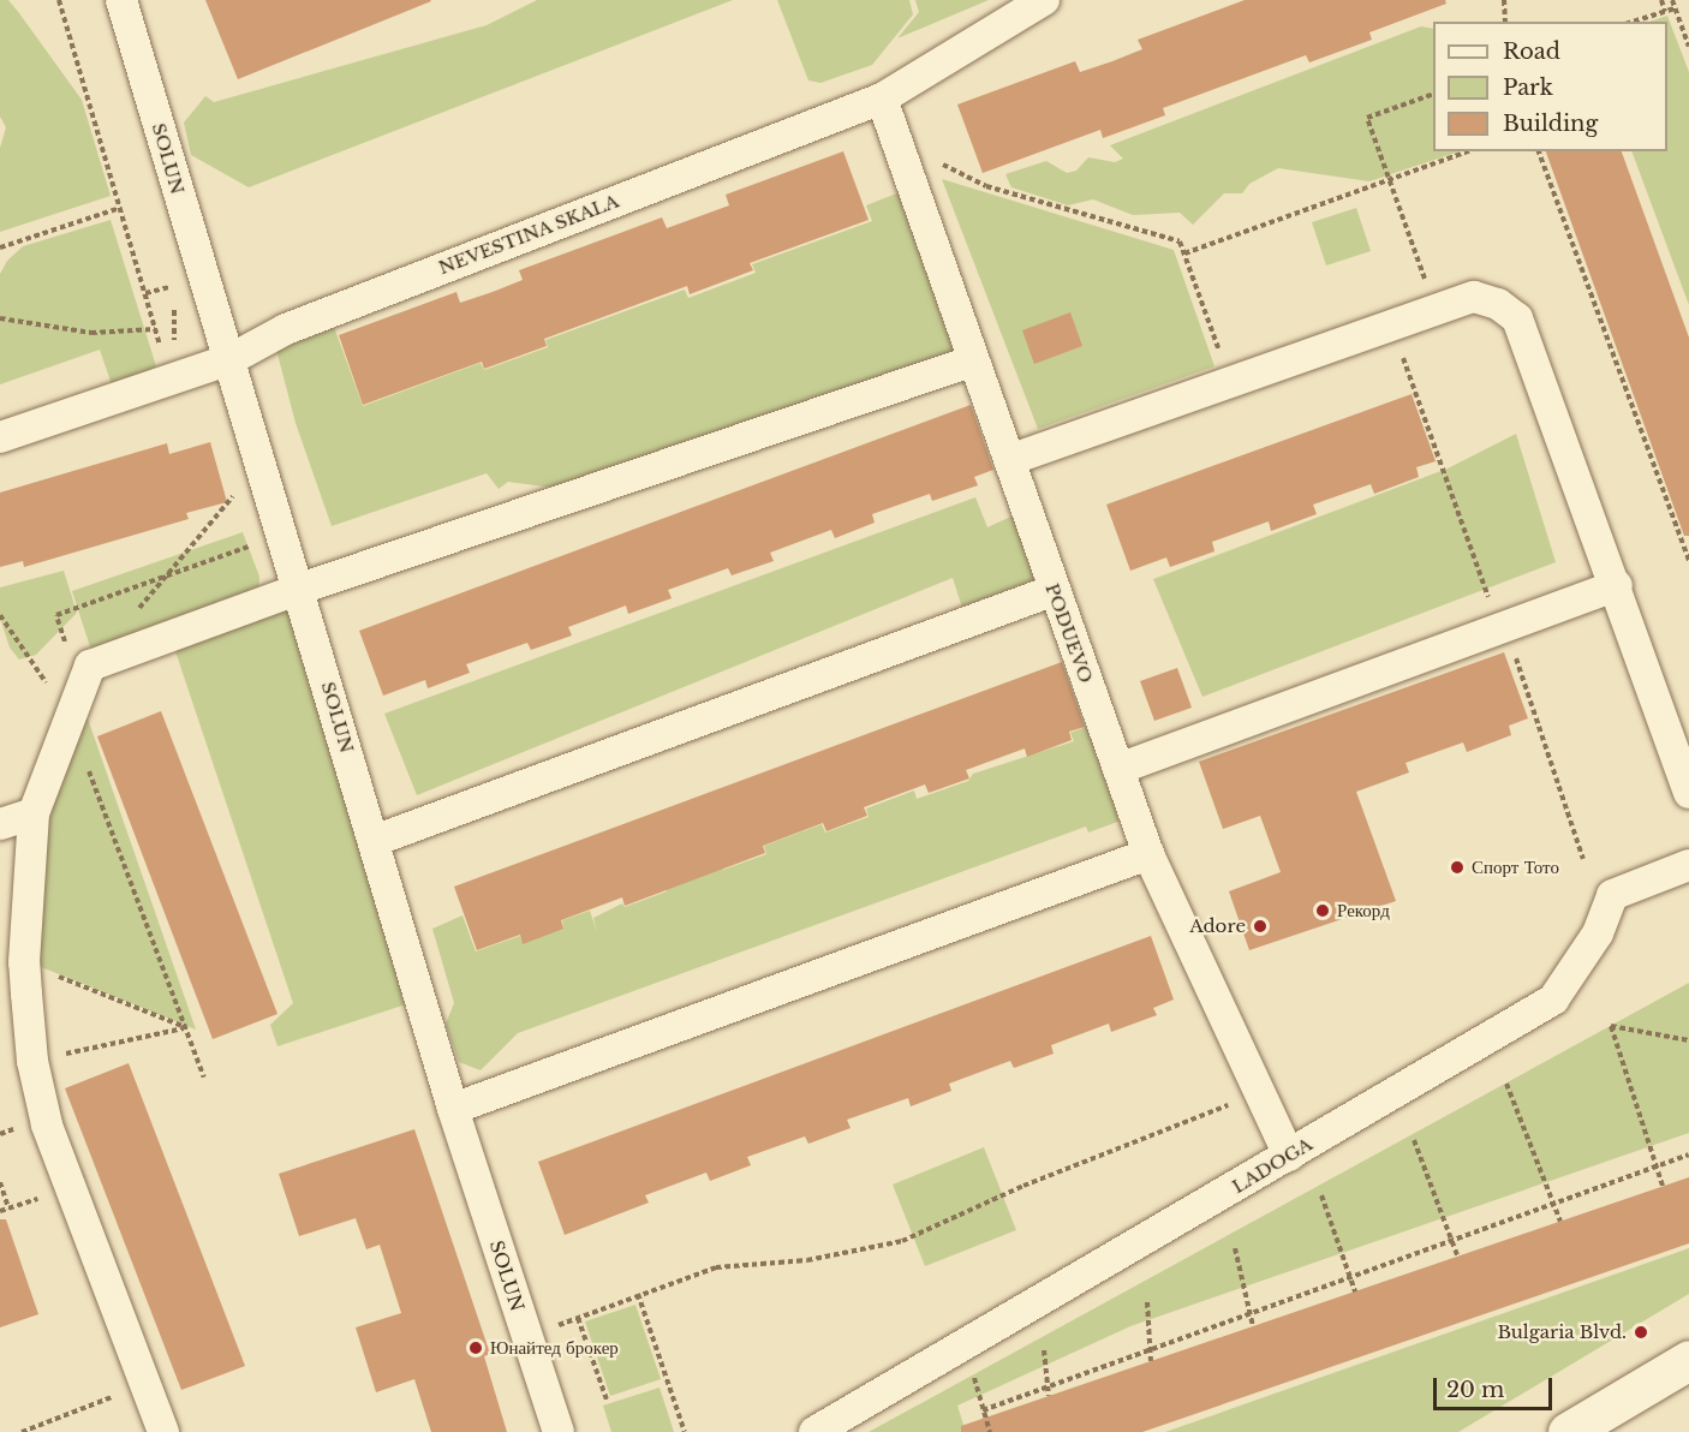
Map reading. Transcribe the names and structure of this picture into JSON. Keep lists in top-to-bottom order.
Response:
{
  "streets": {
    "street": [
      "SOLUN",
      "NEVESTINA SKALA",
      "PODUEVO",
      "LADOGA"
    ]
  },
  "crossings": [
    ["SOLUN", "NEVESTINA SKALA"],
    ["NEVESTINA SKALA", "PODUEVO"],
    ["PODUEVO", "LADOGA"]
  ],
  "places": [
    "Спорт Тото",
    "Рекорд",
    "Adore",
    "Bulgaria Blvd.",
    "Юнайтед брокер"
  ],
  "legend": ["Road", "Park", "Building"],
  "scale_bar": "20 m"
}
